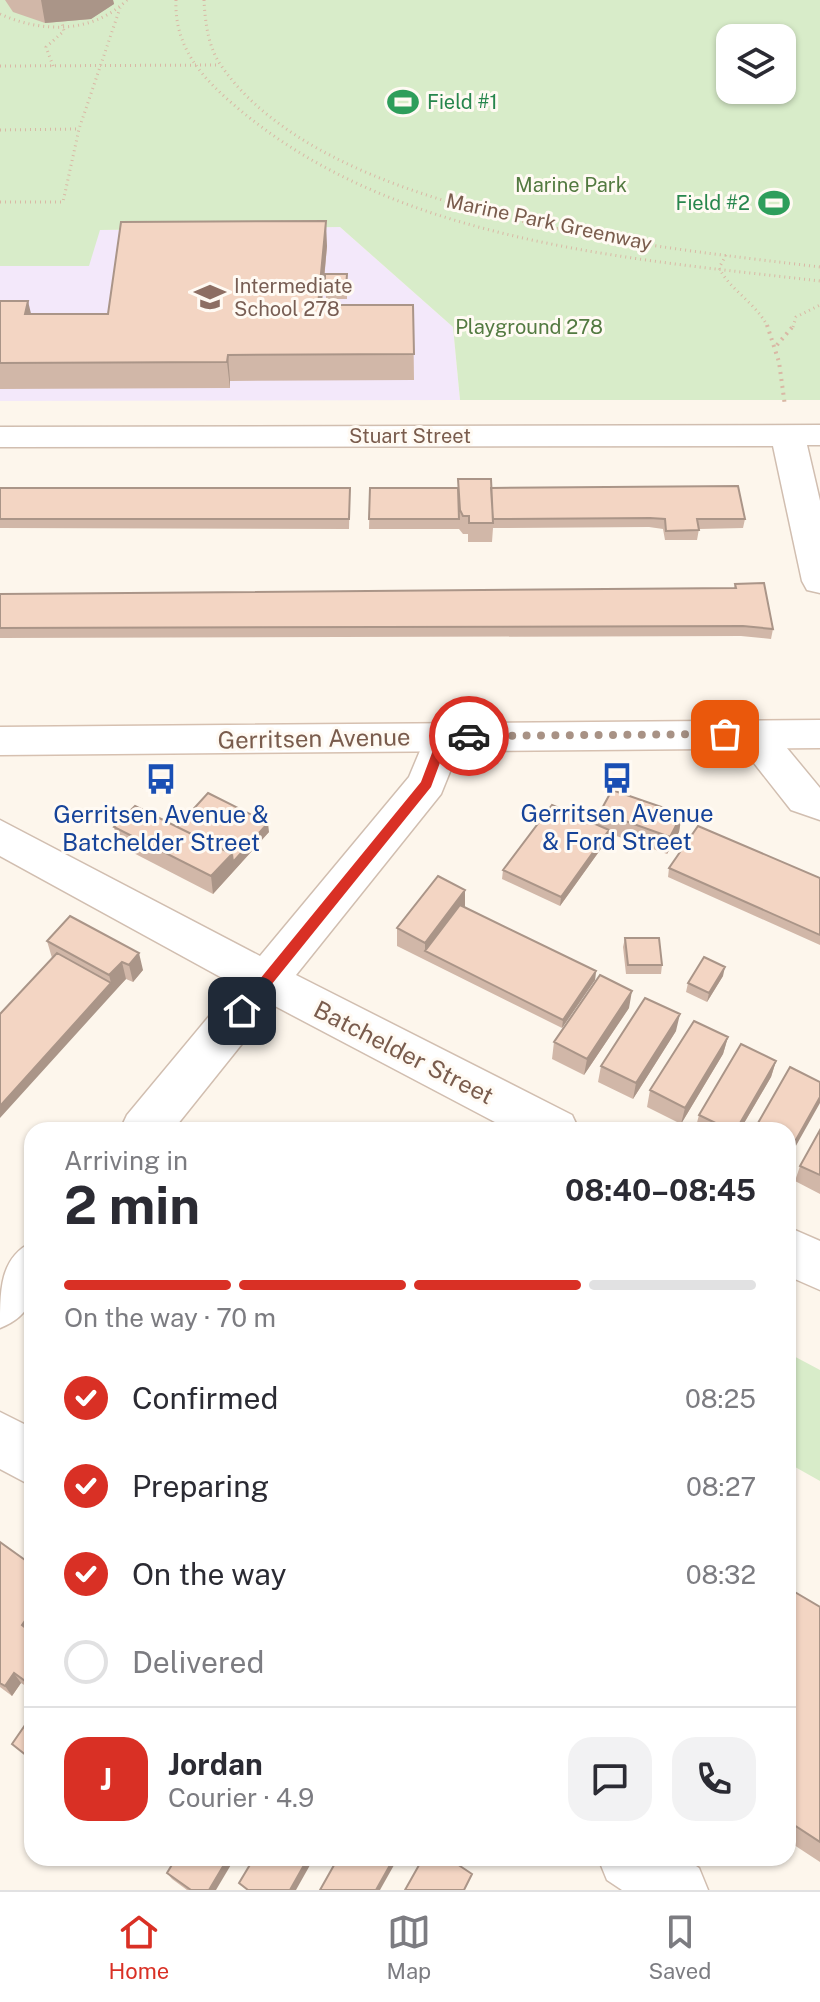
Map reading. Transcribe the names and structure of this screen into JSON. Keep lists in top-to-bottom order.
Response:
{
  "streets": {
    "street": ["Stuart Street", "Gerritsen Avenue", "Batchelder Street"],
    "path": ["Marine Park Greenway"]
  },
  "parks": ["Marine Park", "Playground 278"],
  "places": {
    "sports": ["Field #1", "Field #2"],
    "school or university": ["Intermediate School 278"],
    "bus stop": ["Gerritsen Avenue & Ford Street", "Gerritsen Avenue & Batchelder Street"]
  },
  "page": {
    "heading": ["2 min", "Arriving in", "08:40–08:45"],
    "panel": ["Jordan", "Courier · 4.9"],
    "bar": "On the way · 70 m",
    "list": [
      ["Confirmed", "08:25"],
      ["Preparing", "08:27"],
      ["On the way", "08:32"],
      "Delivered"
    ],
    "round": "J",
    "tabs": ["Home", "Map", "Saved"]
  }
}
